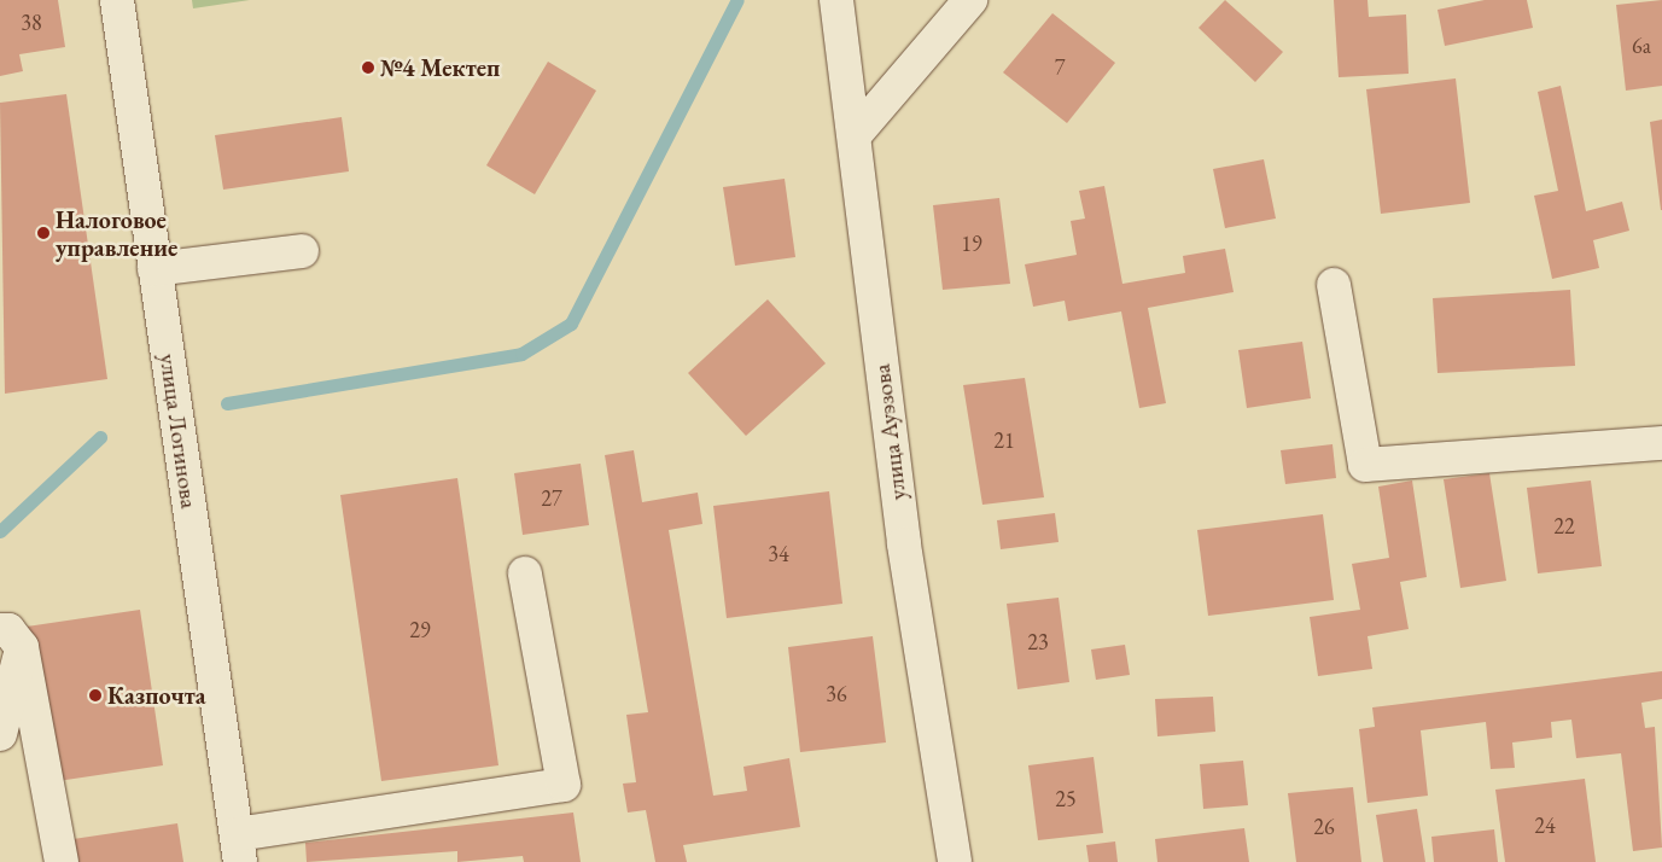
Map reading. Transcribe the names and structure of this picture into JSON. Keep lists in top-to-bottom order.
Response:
{
  "streets": {
    "street": ["улица Логинова", "улица Ауэзова"]
  },
  "places": ["№4 Мектеп", "Налоговое управление", "Казпочта"],
  "house_numbers": [
    "38",
    "6а",
    "7",
    "19",
    "21",
    "27",
    "22",
    "34",
    "29",
    "23",
    "36",
    "25",
    "24",
    "26"
  ]
}
